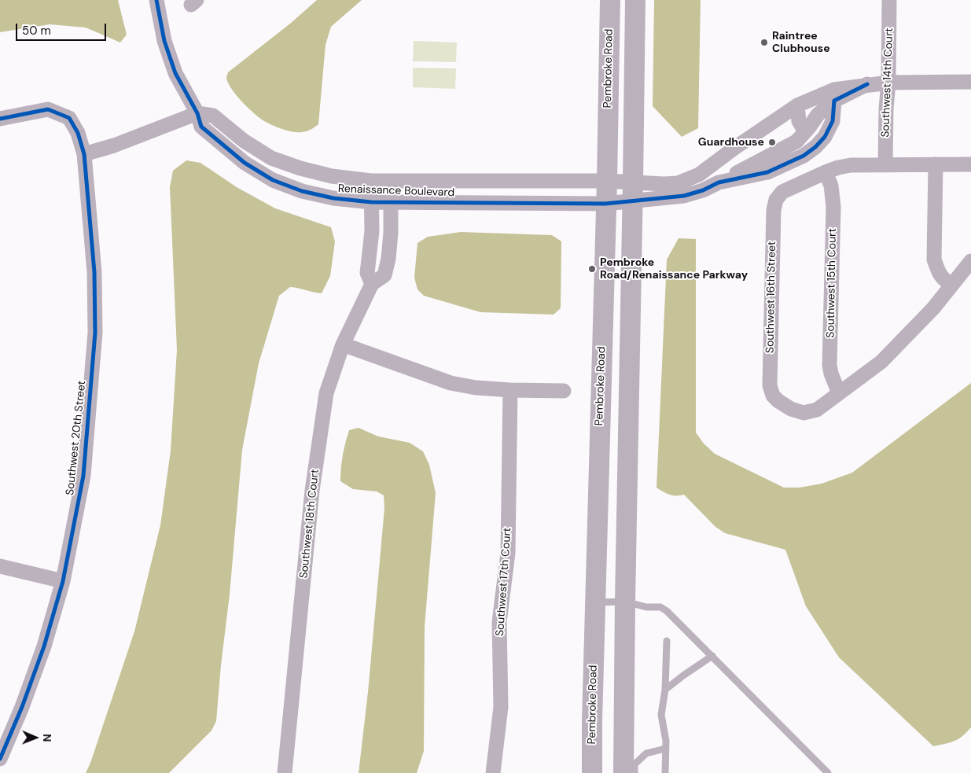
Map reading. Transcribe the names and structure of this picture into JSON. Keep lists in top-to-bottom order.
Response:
{
  "streets": {
    "main road": ["Pembroke Road"],
    "street": [
      "Southwest 14th Court",
      "Renaissance Boulevard",
      "Southwest 15th Court",
      "Southwest 16th Street",
      "Southwest 20th Street",
      "Southwest 18th Court",
      "Southwest 17th Court"
    ]
  },
  "crossings": [
    ["Pembroke Road", "Renaissance Boulevard"],
    ["Renaissance Boulevard", "Southwest 18th Court"],
    ["Southwest 15th Court", "Southwest 16th Street"]
  ],
  "places": ["Raintree Clubhouse", "Guardhouse", "Pembroke Road/Renaissance Parkway"],
  "scale_bar": "50 m",
  "north": "right"
}
